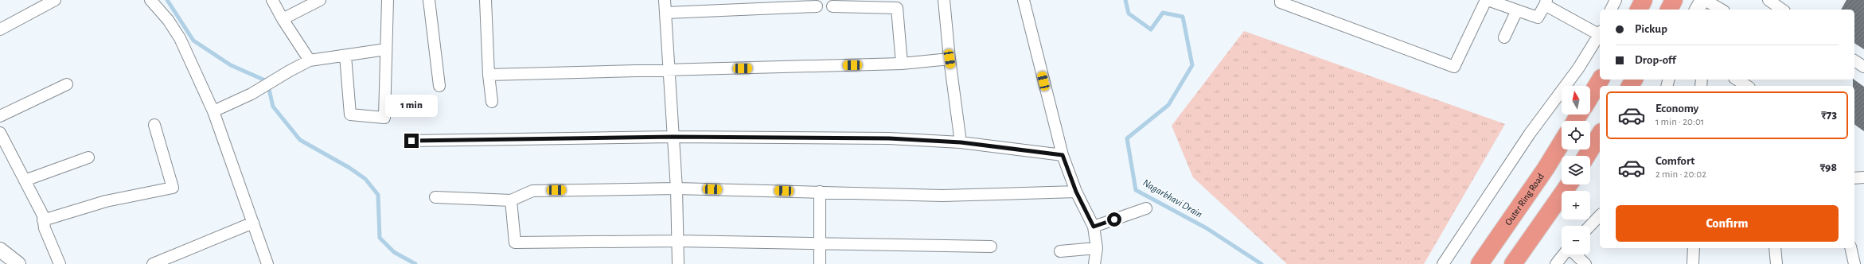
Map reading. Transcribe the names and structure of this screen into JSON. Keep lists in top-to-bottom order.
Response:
{
  "streets": {
    "highway": ["Outer Ring Road"]
  },
  "water": ["Nagarbhavi Drain"],
  "north": "top",
  "page": {
    "banner": ["Pickup", "Drop-off"],
    "map_buttons": ["+", "−"],
    "list": [
      {
        "name": "Economy",
        "note": "1 min · 20:01",
        "value": "₹73"
      },
      {
        "name": "Comfort",
        "note": "2 min · 20:02",
        "value": "₹98"
      }
    ],
    "bubble": "1 min",
    "buttons": "Confirm"
  }
}
